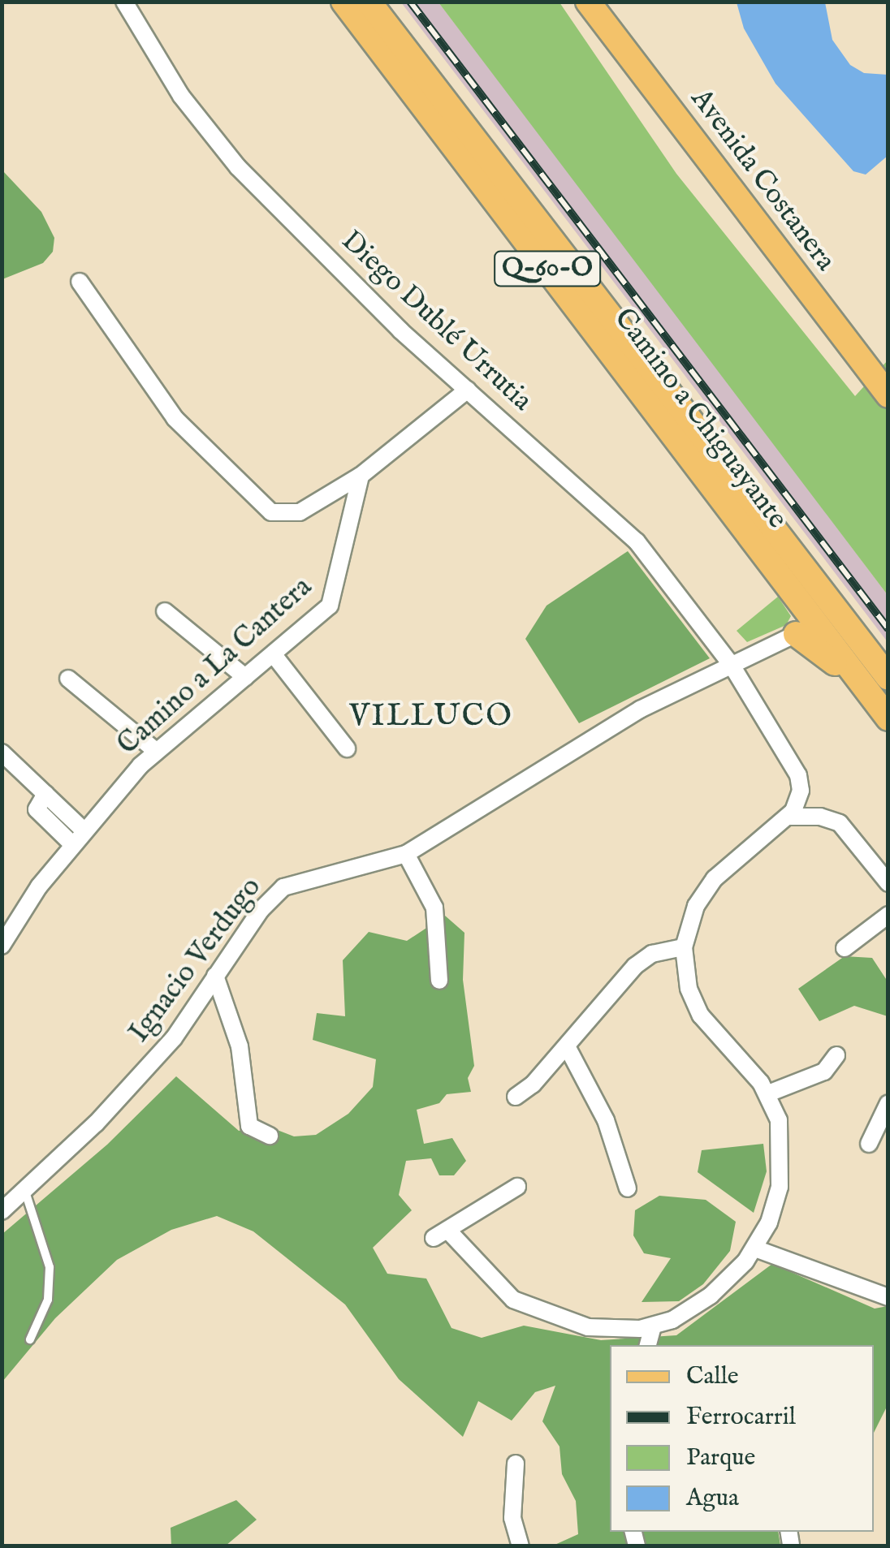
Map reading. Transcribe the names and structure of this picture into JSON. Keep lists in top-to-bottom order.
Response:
{
  "streets": {
    "main road": ["Avenida Costanera", "Q-60-O", "Camino a Chiguayante"],
    "street": ["Diego Dublé Urrutia", "Camino a La Cantera", "Ignacio Verdugo"]
  },
  "crossings": [
    ["Diego Dublé Urrutia", "Ignacio Verdugo"],
    ["Camino a Chiguayante", "Ignacio Verdugo"]
  ],
  "districts": ["VILLUCO"],
  "legend": [
    "Calle",
    "Ferrocarril",
    "Parque",
    "Agua"
  ]
}
